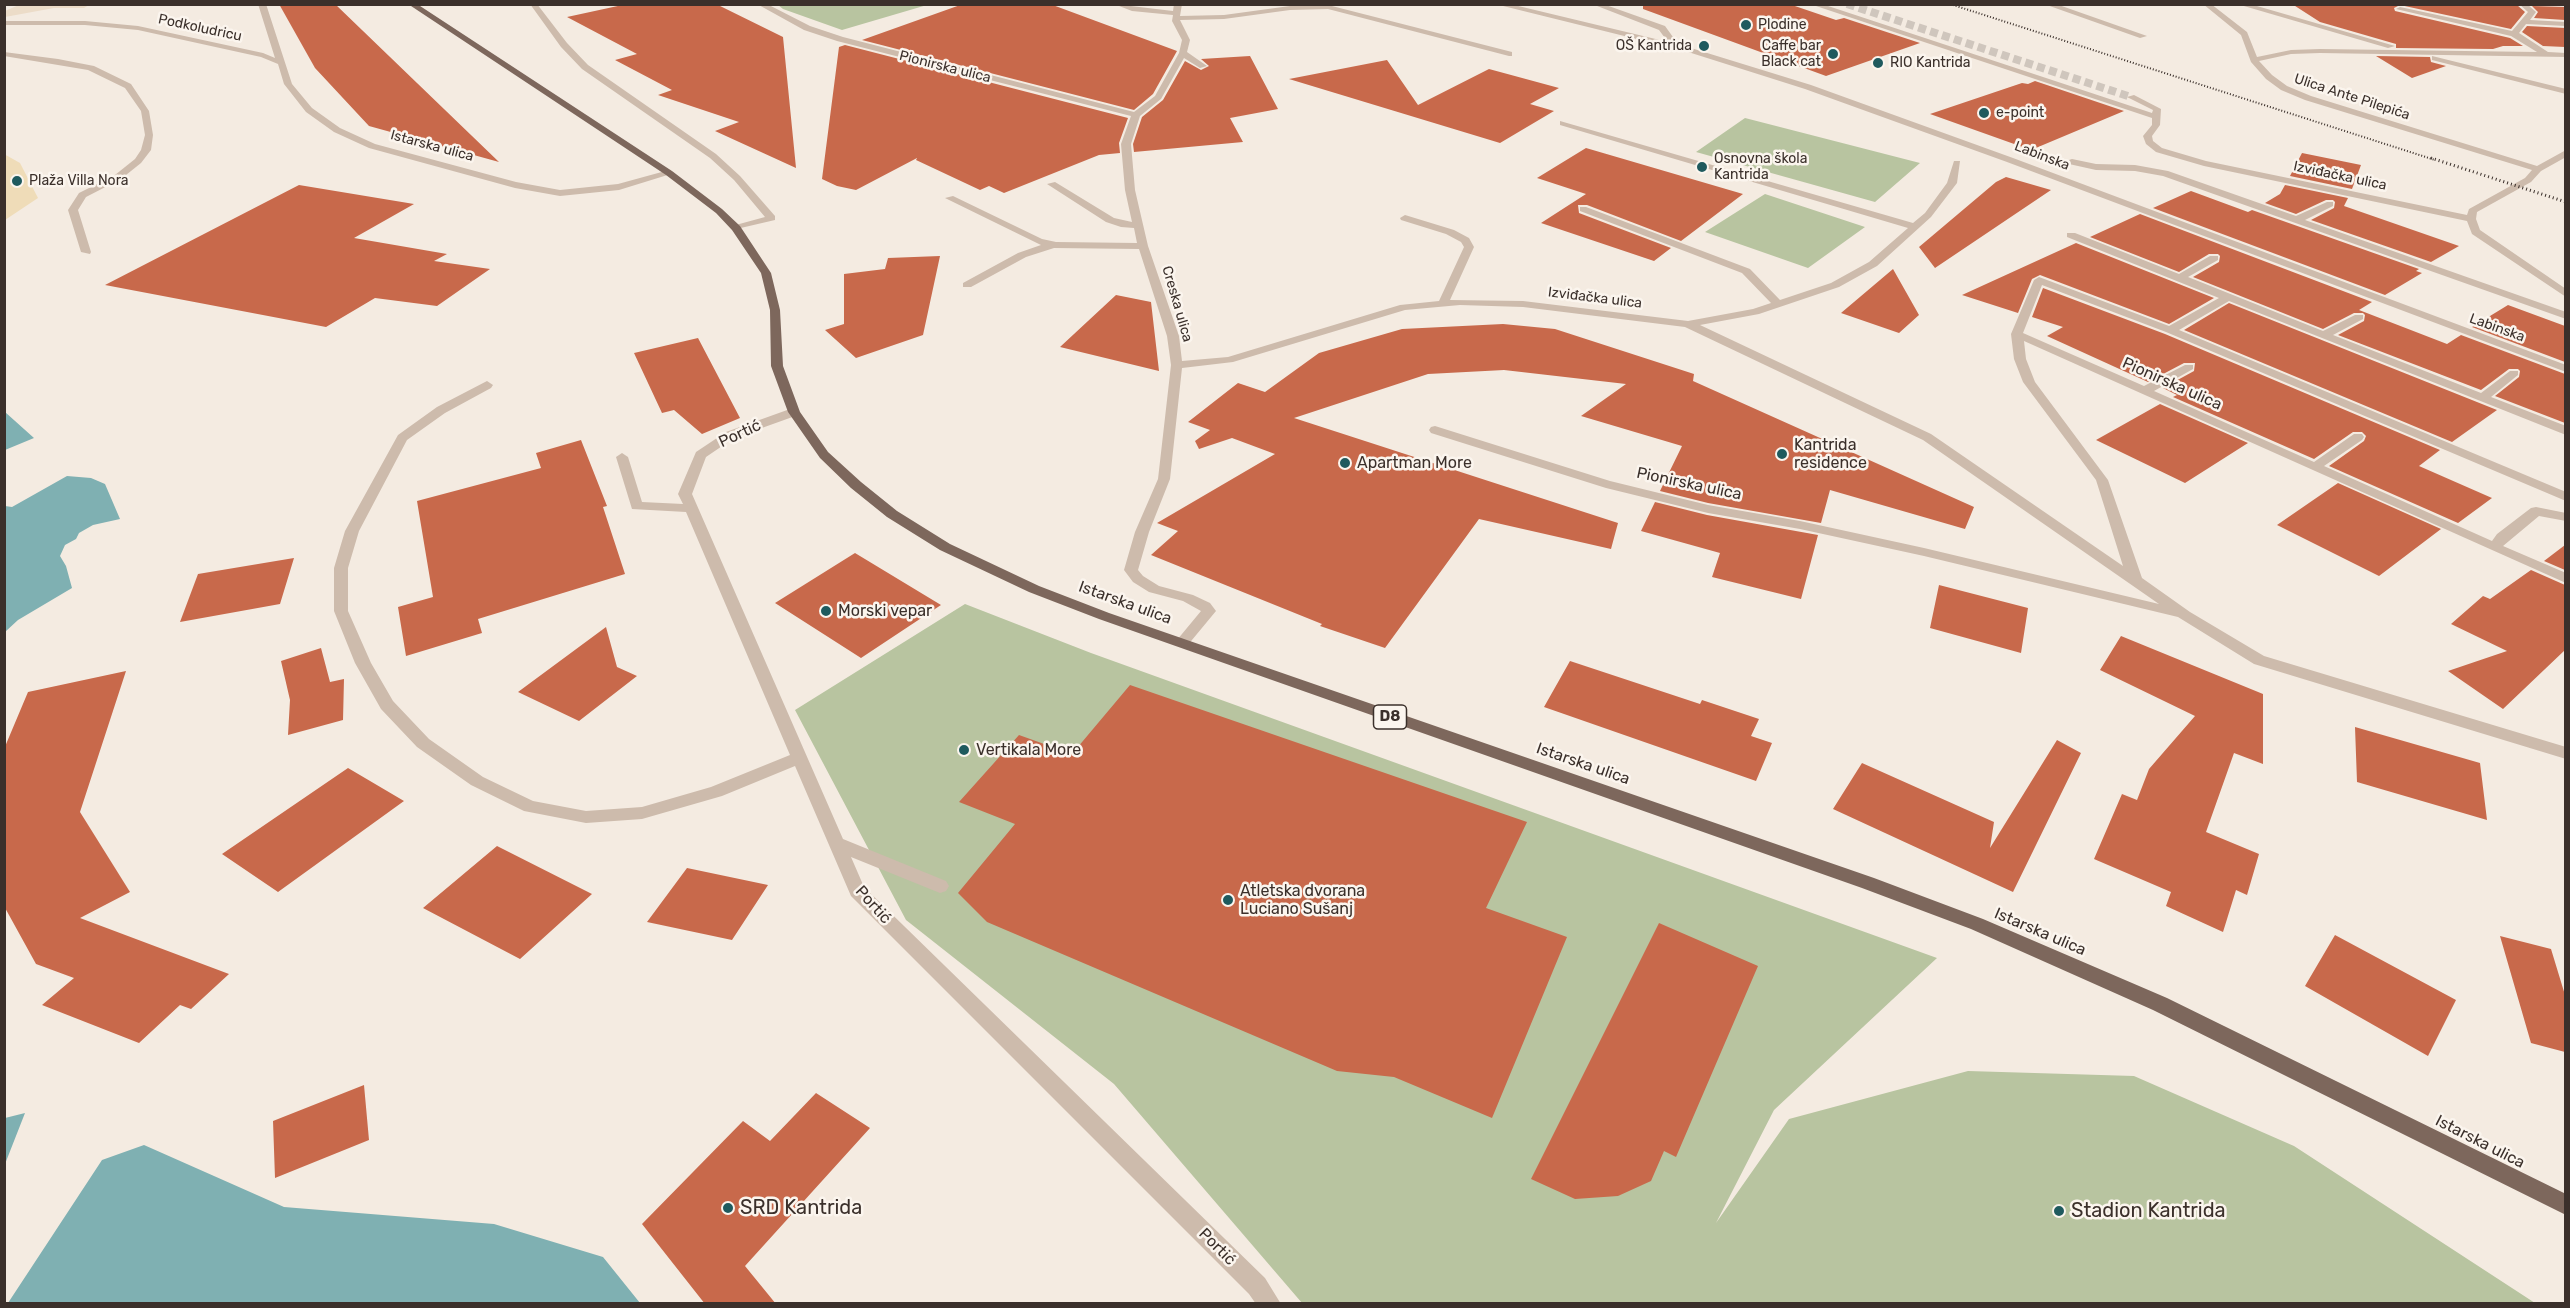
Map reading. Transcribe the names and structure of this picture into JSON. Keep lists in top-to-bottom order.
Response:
{
  "streets": {
    "main road": ["Istarska ulica", "D8"],
    "street": [
      "Podkoludricu",
      "Pionirska ulica",
      "Ulica Ante Pilepića",
      "Labinska",
      "Izviđačka ulica",
      "Creska ulica",
      "Portić"
    ]
  },
  "crossings": [
    ["Podkoludricu", "Istarska ulica"],
    ["Pionirska ulica", "Izviđačka ulica"],
    ["Pionirska ulica", "Creska ulica"],
    ["Istarska ulica", "Creska ulica"],
    ["Istarska ulica", "Portić"],
    ["Izviđačka ulica", "Creska ulica"]
  ],
  "places": [
    "Plodine",
    "OŠ Kantrida",
    "Caffe bar Black cat",
    "RIO Kantrida",
    "e-point",
    "Osnovna škola Kantrida",
    "Plaža Villa Nora",
    "Kantrida residence",
    "Apartman More",
    "Morski vepar",
    "Vertikala More",
    "Atletska dvorana Luciano Sušanj",
    "SRD Kantrida",
    "Stadion Kantrida"
  ]
}
